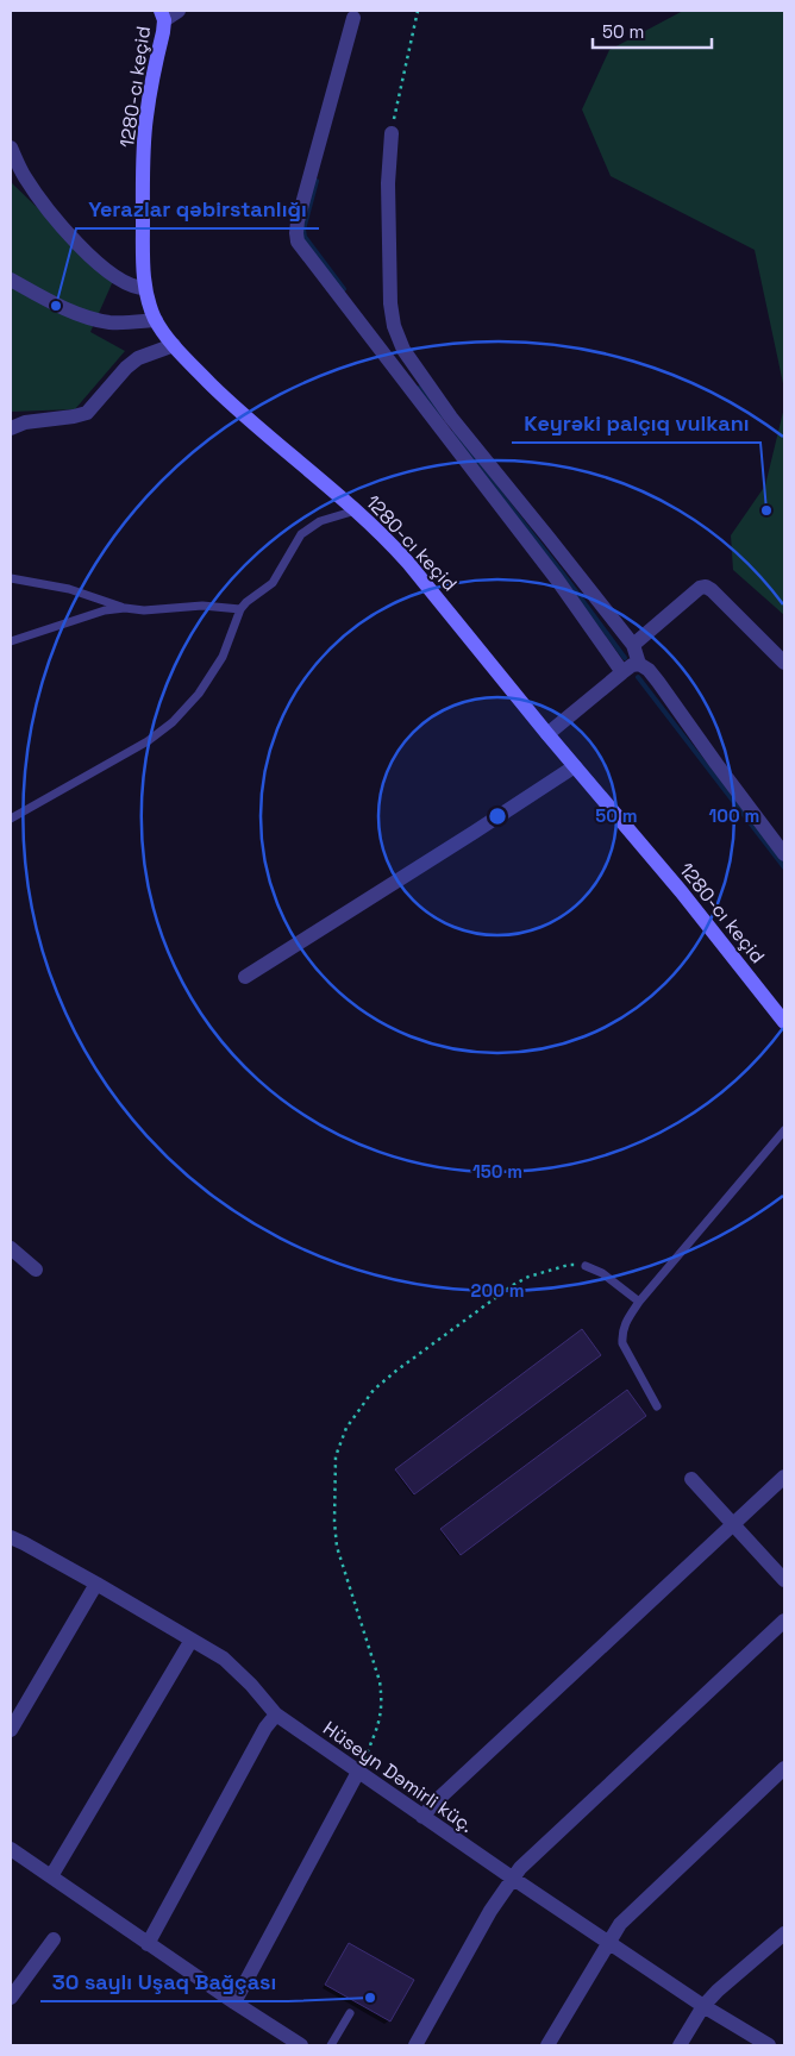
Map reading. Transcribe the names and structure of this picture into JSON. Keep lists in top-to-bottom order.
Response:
{
  "streets": {
    "street": ["1280-cı keçid", "Hüseyn Dəmirli küç."]
  },
  "places": ["Yerazlar qəbirstanlığı", "Keyrəki palçıq vulkanı", "30 saylı Uşaq Bağçası"],
  "scale_bar": "50 m",
  "rings": [
    "50 m",
    "100 m",
    "150 m",
    "200 m"
  ]
}
